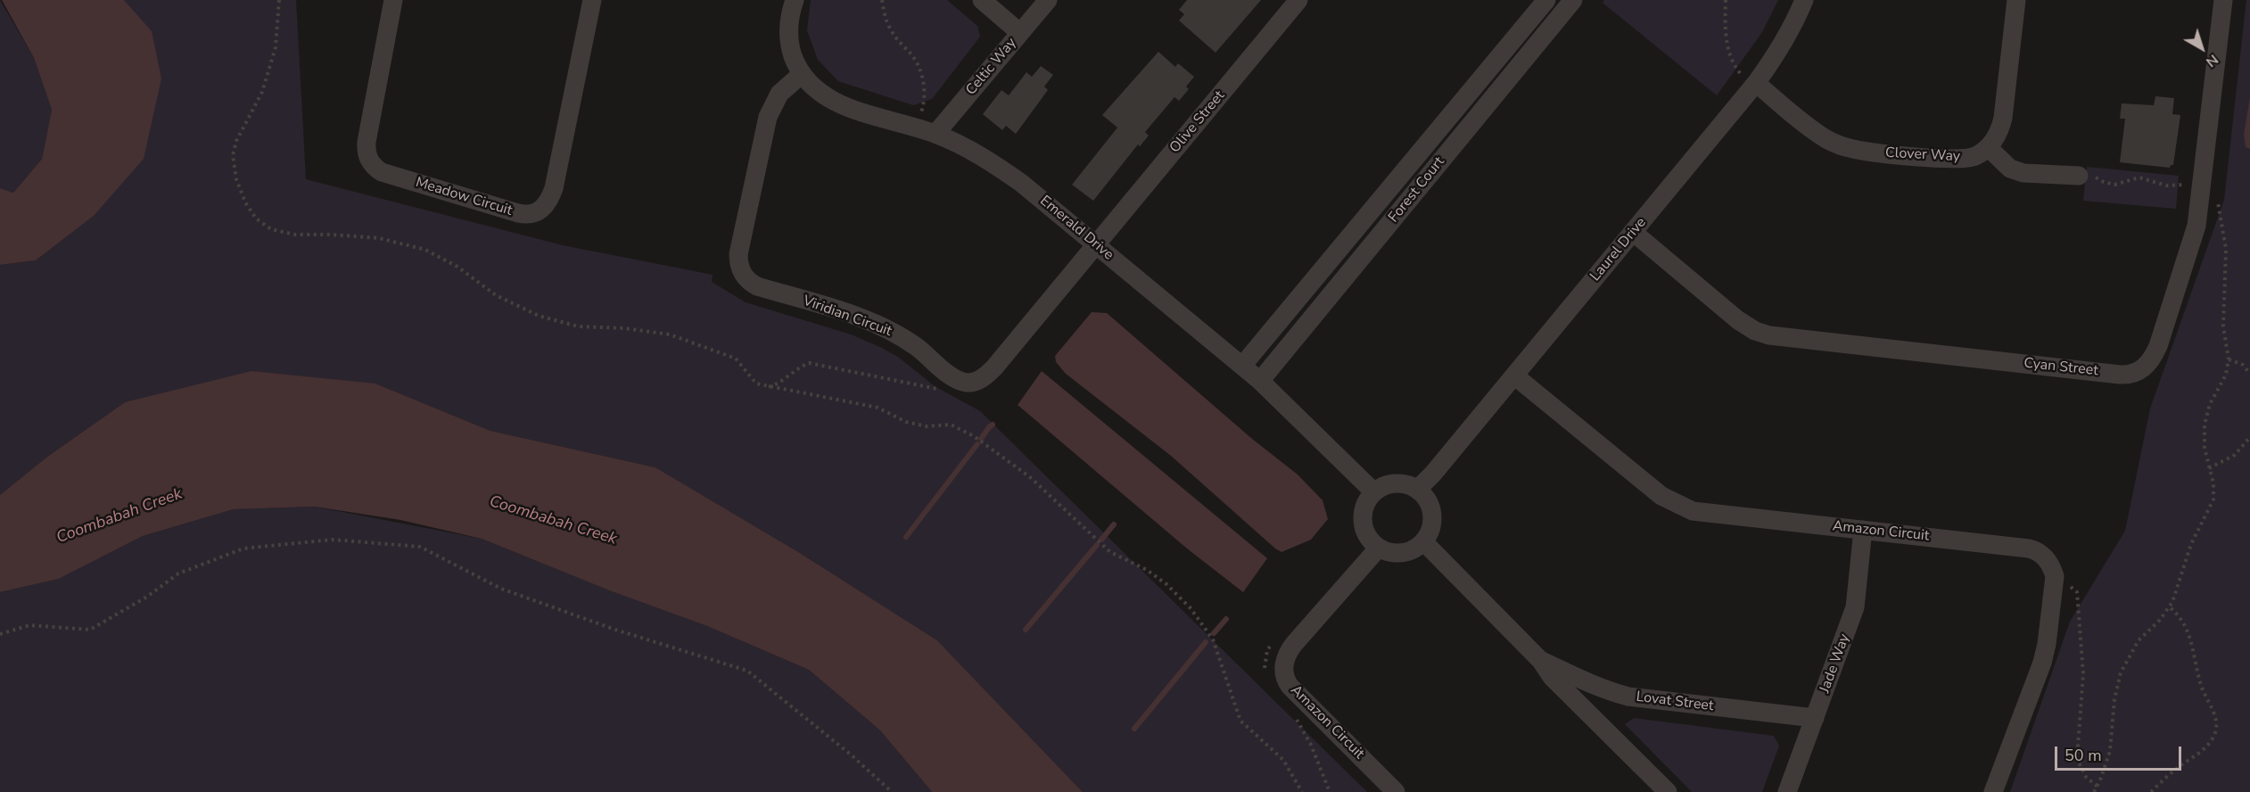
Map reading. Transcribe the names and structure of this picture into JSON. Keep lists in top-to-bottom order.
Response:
{
  "streets": {
    "street": [
      "Celtic Way",
      "Olive Street",
      "Clover Way",
      "Forest Court",
      "Meadow Circuit",
      "Emerald Drive",
      "Laurel Drive",
      "Viridian Circuit",
      "Cyan Street",
      "Amazon Circuit",
      "Jade Way",
      "Lovat Street"
    ]
  },
  "crossings": [
    ["Celtic Way", "Emerald Drive"],
    ["Olive Street", "Emerald Drive"],
    ["Olive Street", "Viridian Circuit"],
    ["Clover Way", "Laurel Drive"],
    ["Forest Court", "Emerald Drive"],
    ["Emerald Drive", "Laurel Drive"],
    ["Emerald Drive", "Viridian Circuit"],
    ["Emerald Drive", "Amazon Circuit"],
    ["Emerald Drive", "Lovat Street"],
    ["Laurel Drive", "Cyan Street"],
    ["Laurel Drive", "Amazon Circuit"],
    ["Laurel Drive", "Lovat Street"],
    ["Amazon Circuit", "Jade Way"],
    ["Amazon Circuit", "Lovat Street"],
    ["Jade Way", "Lovat Street"]
  ],
  "water": ["Coombabah Creek"],
  "scale_bar": "50 m",
  "north": "bottom right"
}
